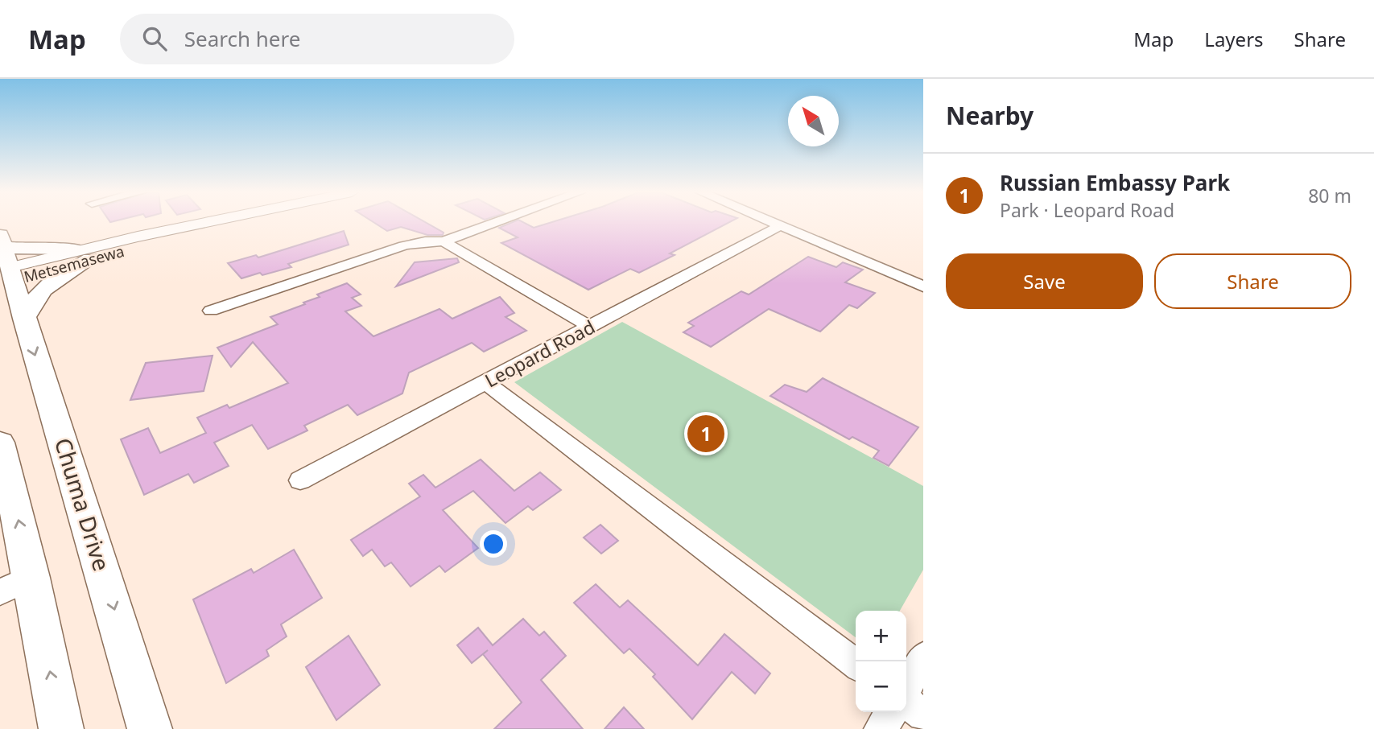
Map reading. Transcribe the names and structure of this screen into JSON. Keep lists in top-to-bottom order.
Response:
{
  "streets": {
    "main road": ["Chuma Drive"],
    "street": ["Metsemasewa", "Leopard Road"]
  },
  "crossings": [
    ["Metsemasewa", "Chuma Drive"]
  ],
  "north": "top left",
  "page": {
    "header": "Map",
    "search": "Search here",
    "nav": ["Map", "Layers", "Share"],
    "heading": "Nearby",
    "list": [
      {
        "mark": "1",
        "name": "Russian Embassy Park",
        "note": "Park · Leopard Road",
        "value": "80 m"
      }
    ],
    "buttons": ["Save", "Share"],
    "pins": "1",
    "map_buttons": ["+", "−"]
  }
}
